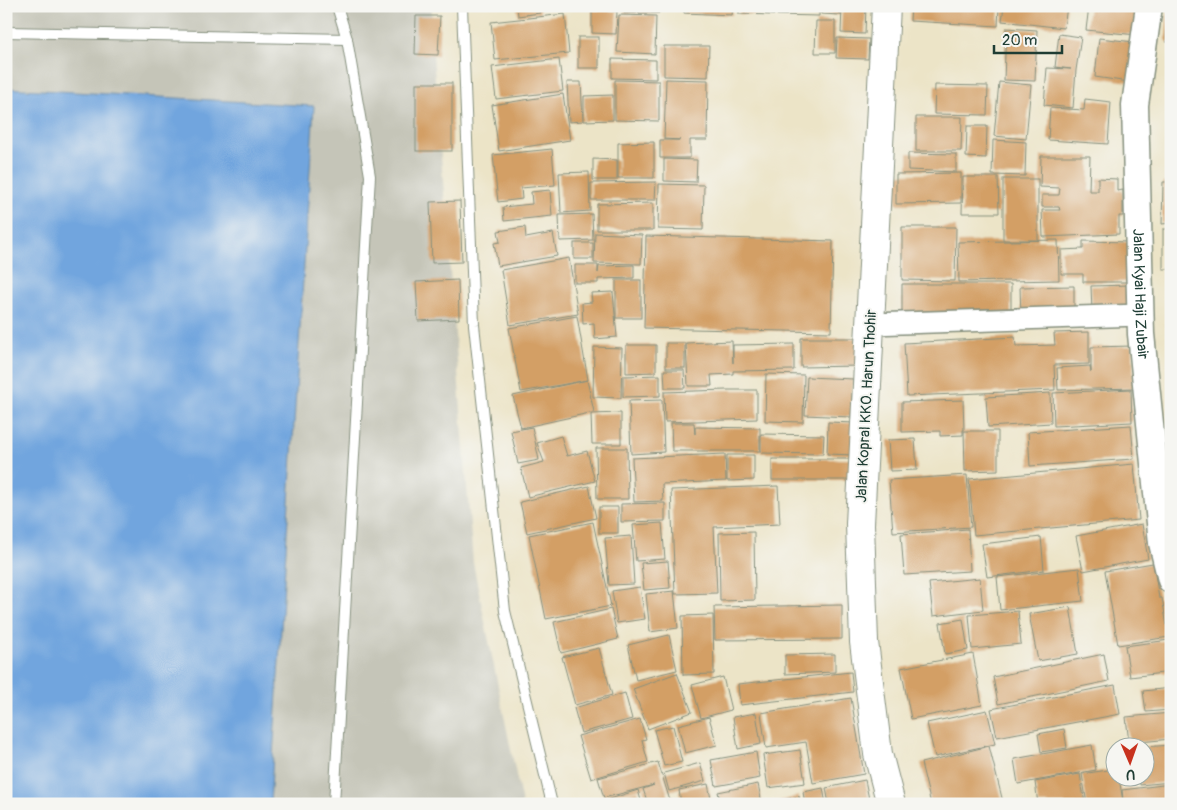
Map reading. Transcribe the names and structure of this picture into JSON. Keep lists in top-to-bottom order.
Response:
{
  "streets": {
    "main road": ["Jalan Kopral KKO. Harun Thohir"],
    "street": ["Jalan Kyai Haji Zubair"]
  },
  "scale_bar": "20 m",
  "north": "bottom"
}
